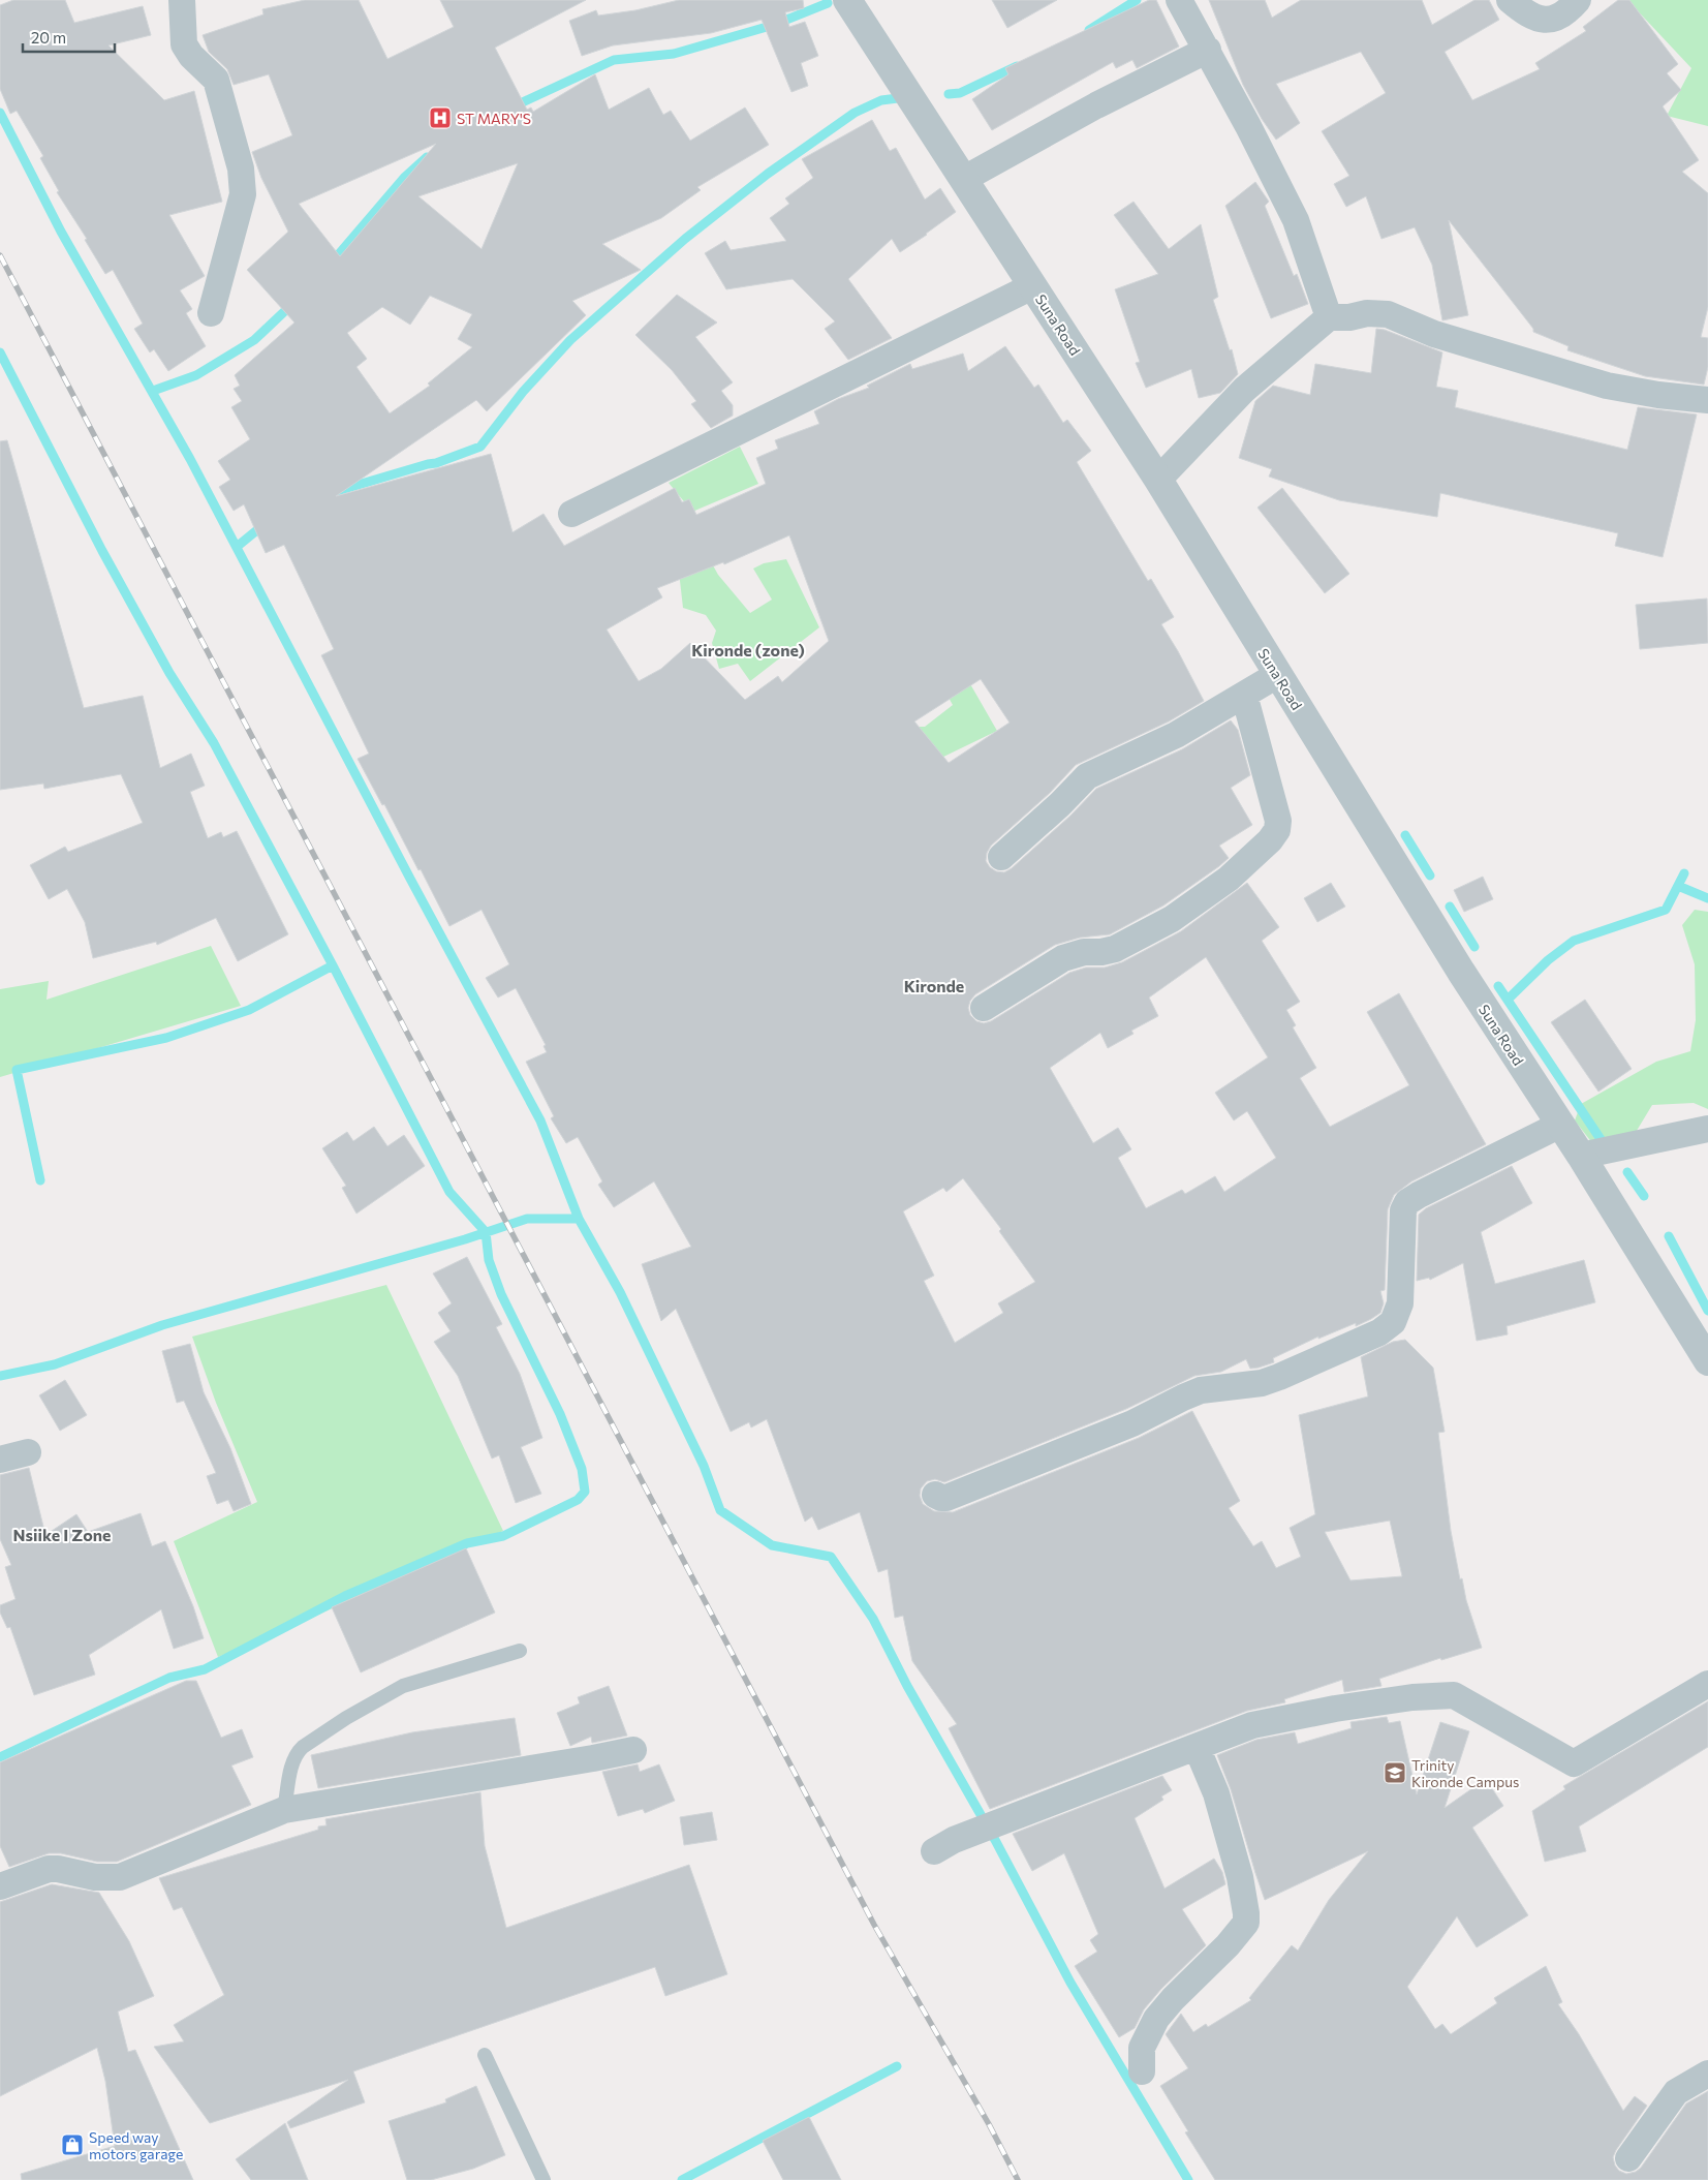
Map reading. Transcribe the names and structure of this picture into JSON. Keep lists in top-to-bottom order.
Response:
{
  "streets": {
    "street": ["Suna Road"]
  },
  "districts": ["Kironde (zone)", "Kironde", "Nsiike I Zone"],
  "places": {
    "hospital": ["ST MARY'S"],
    "school or university": ["Trinity Kironde Campus"],
    "shop": ["Speed way motors garage"]
  },
  "scale_bar": "20 m"
}
